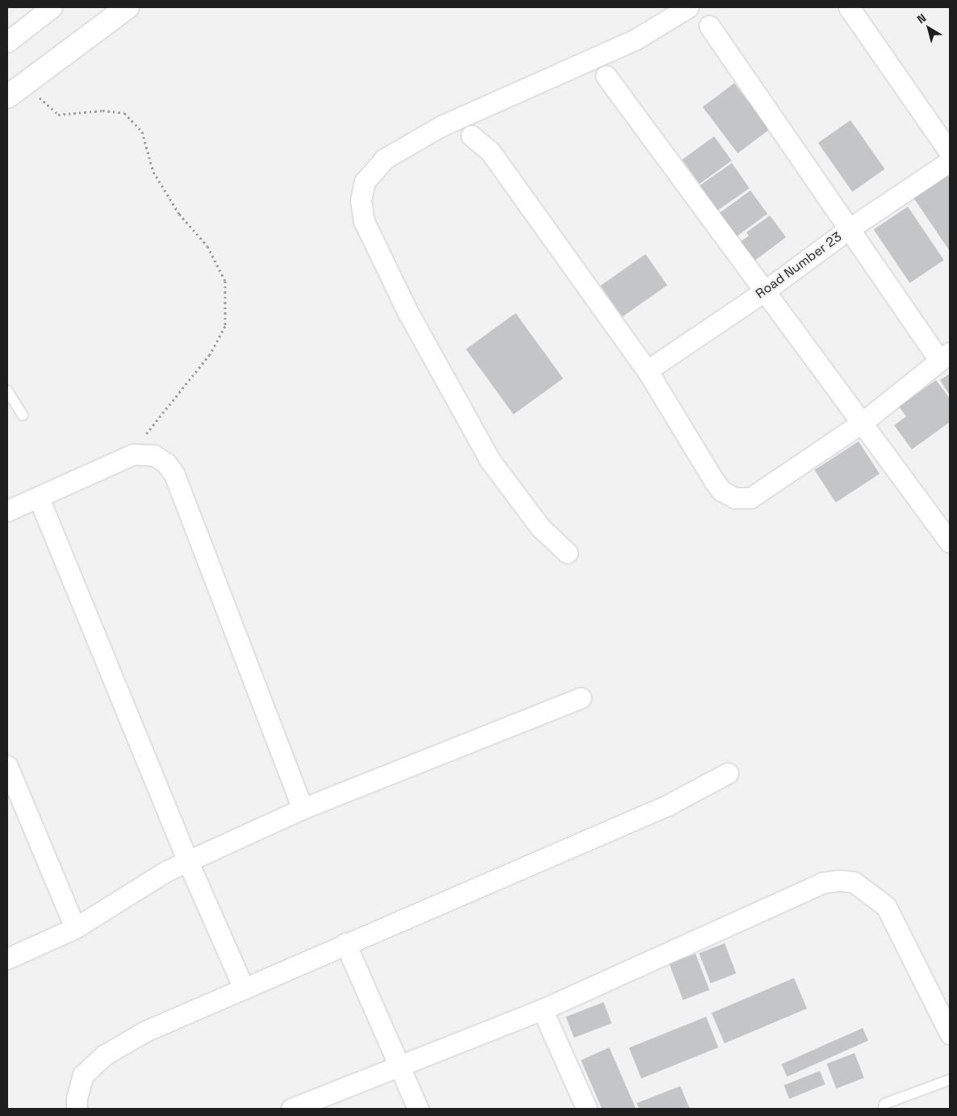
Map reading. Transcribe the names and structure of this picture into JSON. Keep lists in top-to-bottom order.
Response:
{
  "streets": {
    "street": ["Road Number 23"]
  },
  "north": "top left"
}
